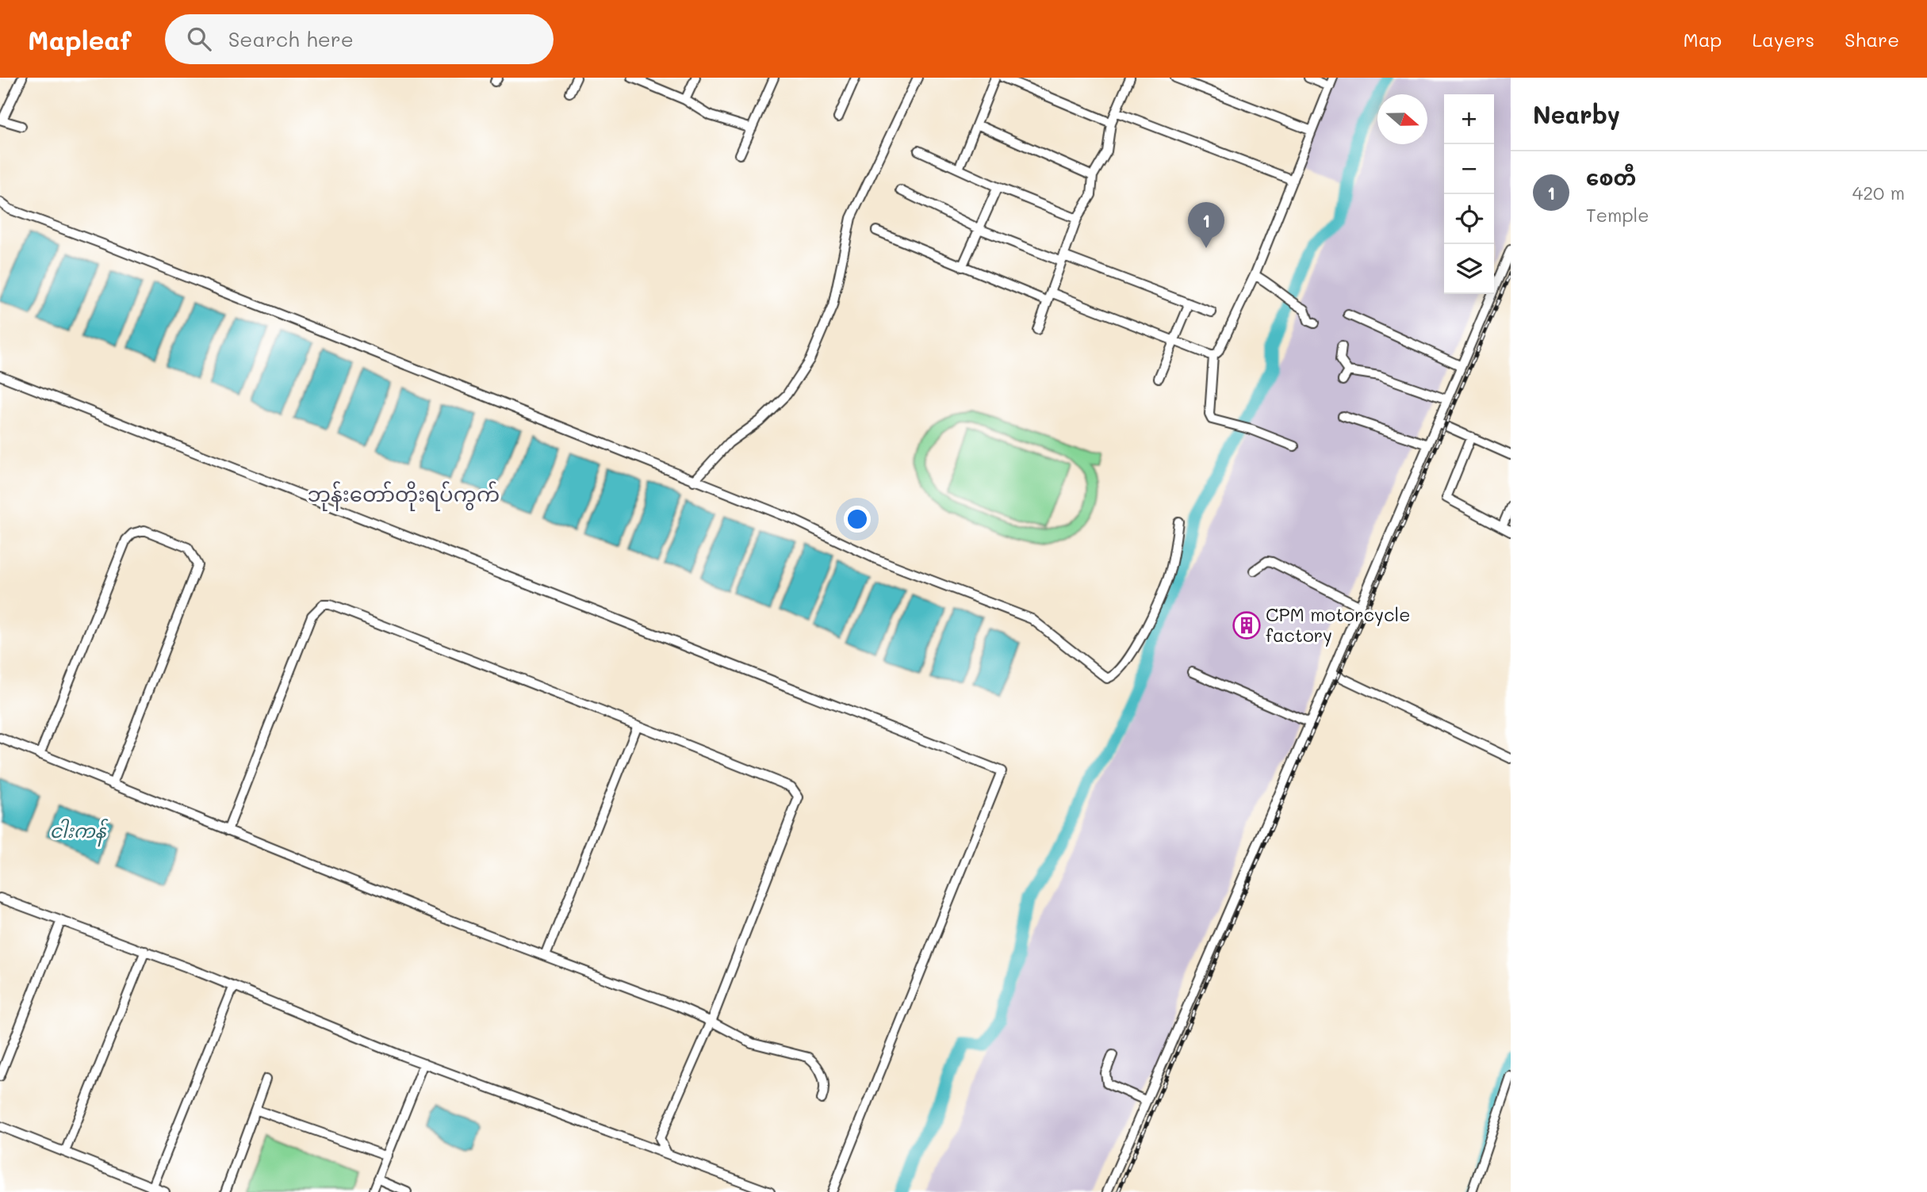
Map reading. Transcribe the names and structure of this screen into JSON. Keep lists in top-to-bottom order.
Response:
{
  "districts": ["ဘုန်းတော်တိုးရပ်ကွက်"],
  "water": ["ငါးကန်"],
  "places": {
    "building": ["CPM motorcycle factory"]
  },
  "north": "right",
  "page": {
    "header": "Mapleaf",
    "search": "Search here",
    "nav": ["Map", "Layers", "Share"],
    "heading": "Nearby",
    "map_buttons": ["+", "−"],
    "list": [
      {
        "mark": "1",
        "name": "စေတီ",
        "note": "Temple",
        "value": "420 m"
      }
    ],
    "pins": "1"
  }
}
